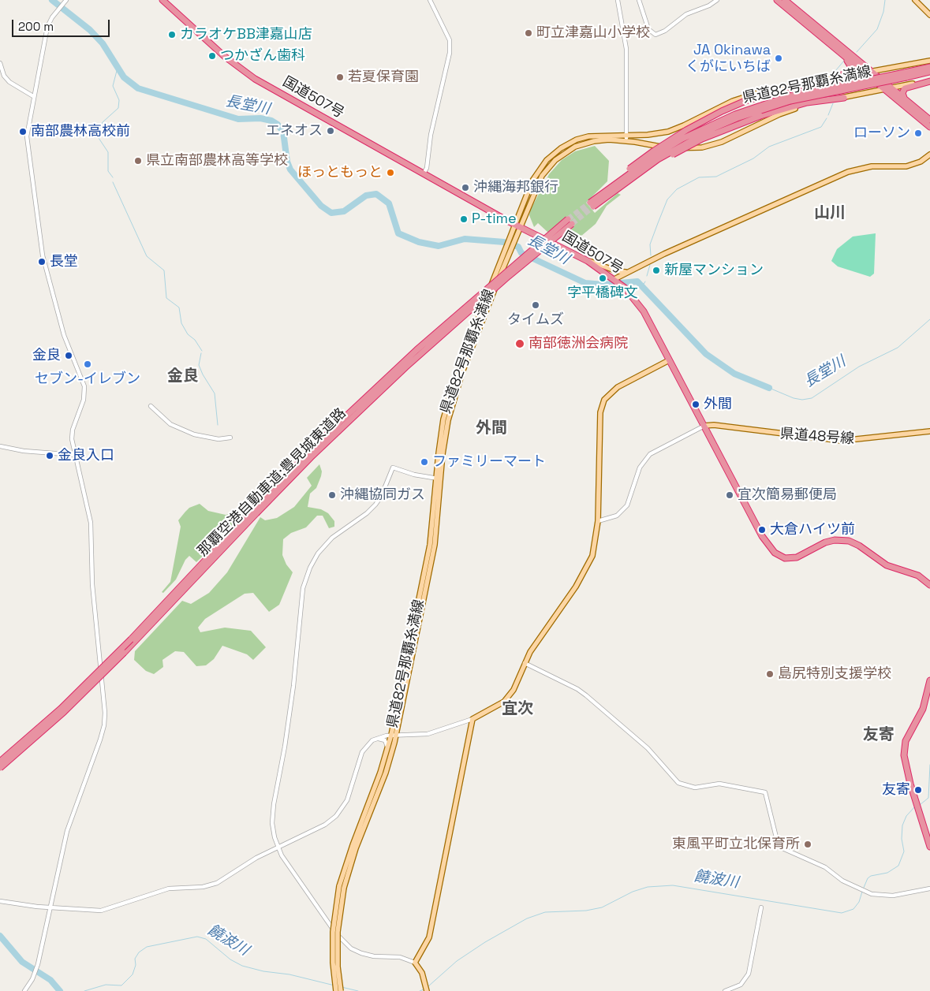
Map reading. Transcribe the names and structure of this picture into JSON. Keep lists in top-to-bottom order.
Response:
{
  "streets": {
    "highway": ["国道507号", "那覇空港自動車道;豊見城東道路"],
    "main road": ["県道82号那覇糸満線", "県道48号線"]
  },
  "crossings": [
    ["県道82号那覇糸満線", "国道507号"],
    ["国道507号", "県道48号線"]
  ],
  "districts": [
    "山川",
    "金良",
    "外間",
    "宜次",
    "友寄"
  ],
  "water": ["長堂川", "饒波川"],
  "places": [
    "町立津嘉山小学校",
    "カラオケBB津嘉山店",
    "つかざん歯科",
    "JA Okinawa くがにいちば",
    "若夏保育園",
    "エネオス",
    "南部農林高校前",
    "ローソン",
    "県立南部農林高等学校",
    "ほっともっと",
    "沖縄海邦銀行",
    "P-time",
    "長堂",
    "新屋マンション",
    "字平橋碑文",
    "タイムズ",
    "南部徳洲会病院",
    "金良",
    "セブン-イレブン",
    "外間",
    "金良入口",
    "ファミリーマート",
    "沖縄協同ガス",
    "宜次簡易郵便局",
    "大倉ハイツ前",
    "島尻特別支援学校",
    "友寄",
    "東風平町立北保育所"
  ],
  "scale_bar": "200 m"
}
